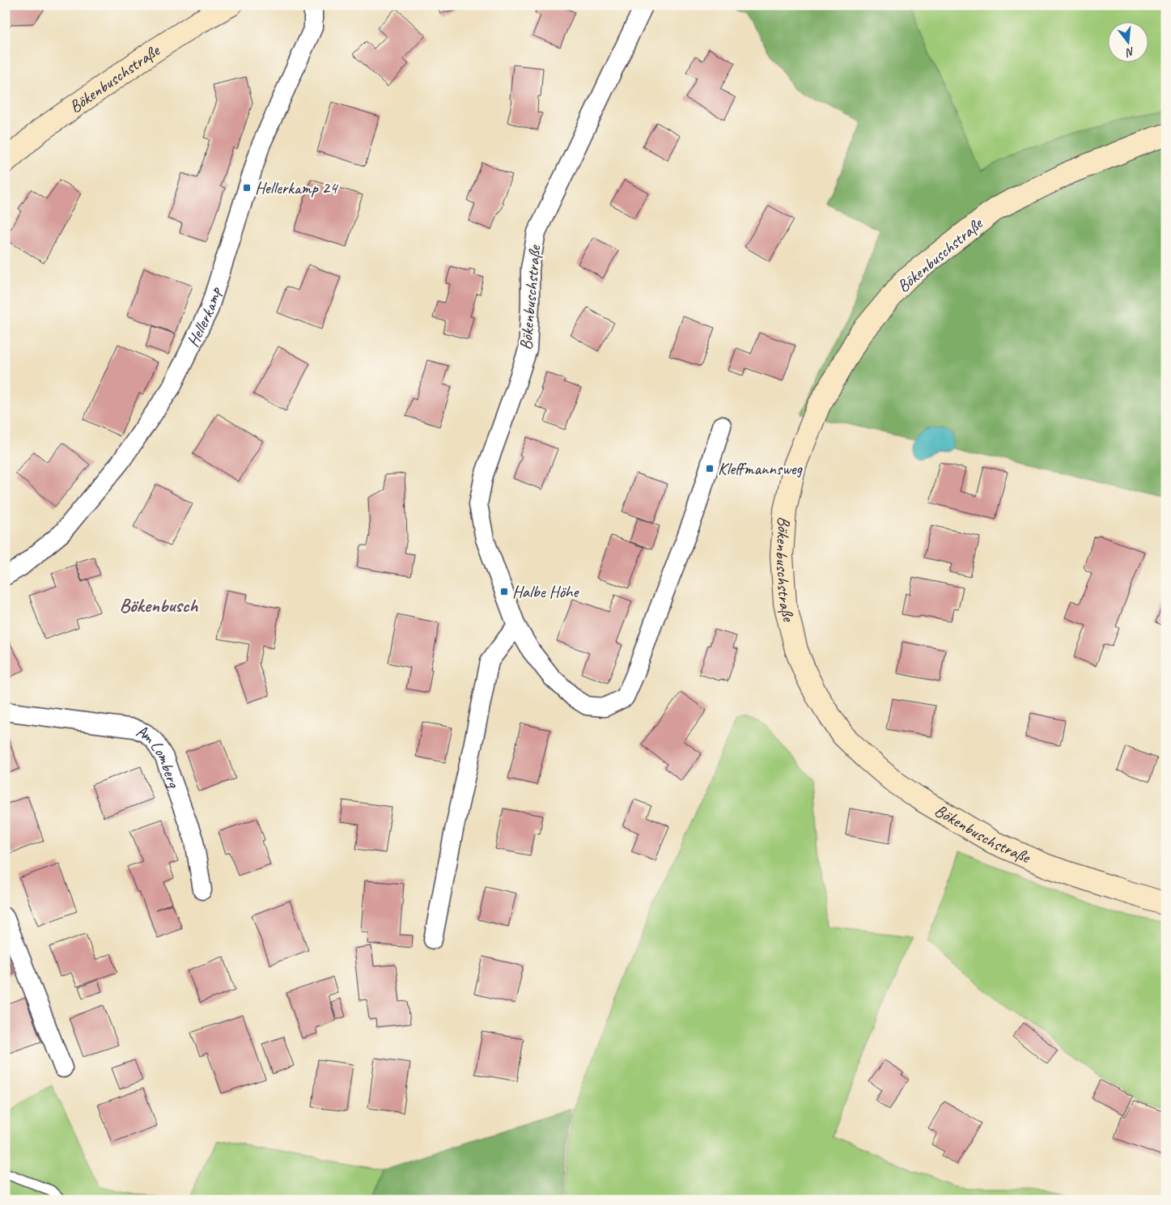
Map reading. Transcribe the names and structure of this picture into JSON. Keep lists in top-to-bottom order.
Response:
{
  "streets": {
    "main road": ["Bökenbuschstraße"],
    "street": ["Hellerkamp", "Am Lomberg"]
  },
  "districts": ["Bökenbusch"],
  "places": {
    "transit": ["Hellerkamp 24", "Kleffmannsweg", "Halbe Höhe"]
  },
  "north": "bottom"
}
